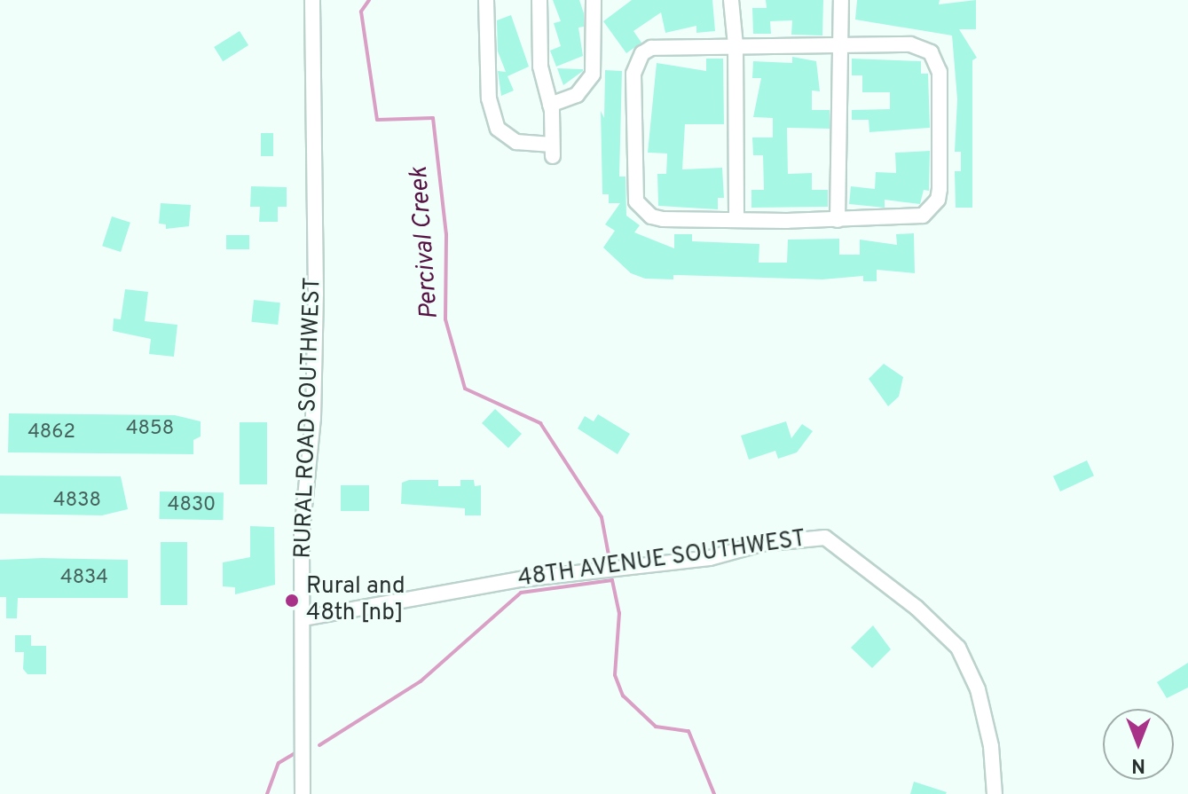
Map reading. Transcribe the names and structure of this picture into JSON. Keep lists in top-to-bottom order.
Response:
{
  "streets": {
    "street": ["RURAL ROAD SOUTHWEST", "48TH AVENUE SOUTHWEST"]
  },
  "crossings": [
    ["RURAL ROAD SOUTHWEST", "48TH AVENUE SOUTHWEST"]
  ],
  "water": ["Percival Creek"],
  "places": ["Rural and 48th [nb]"],
  "house_numbers": [
    "4858",
    "4862",
    "4838",
    "4830",
    "4834"
  ],
  "north": "bottom"
}
